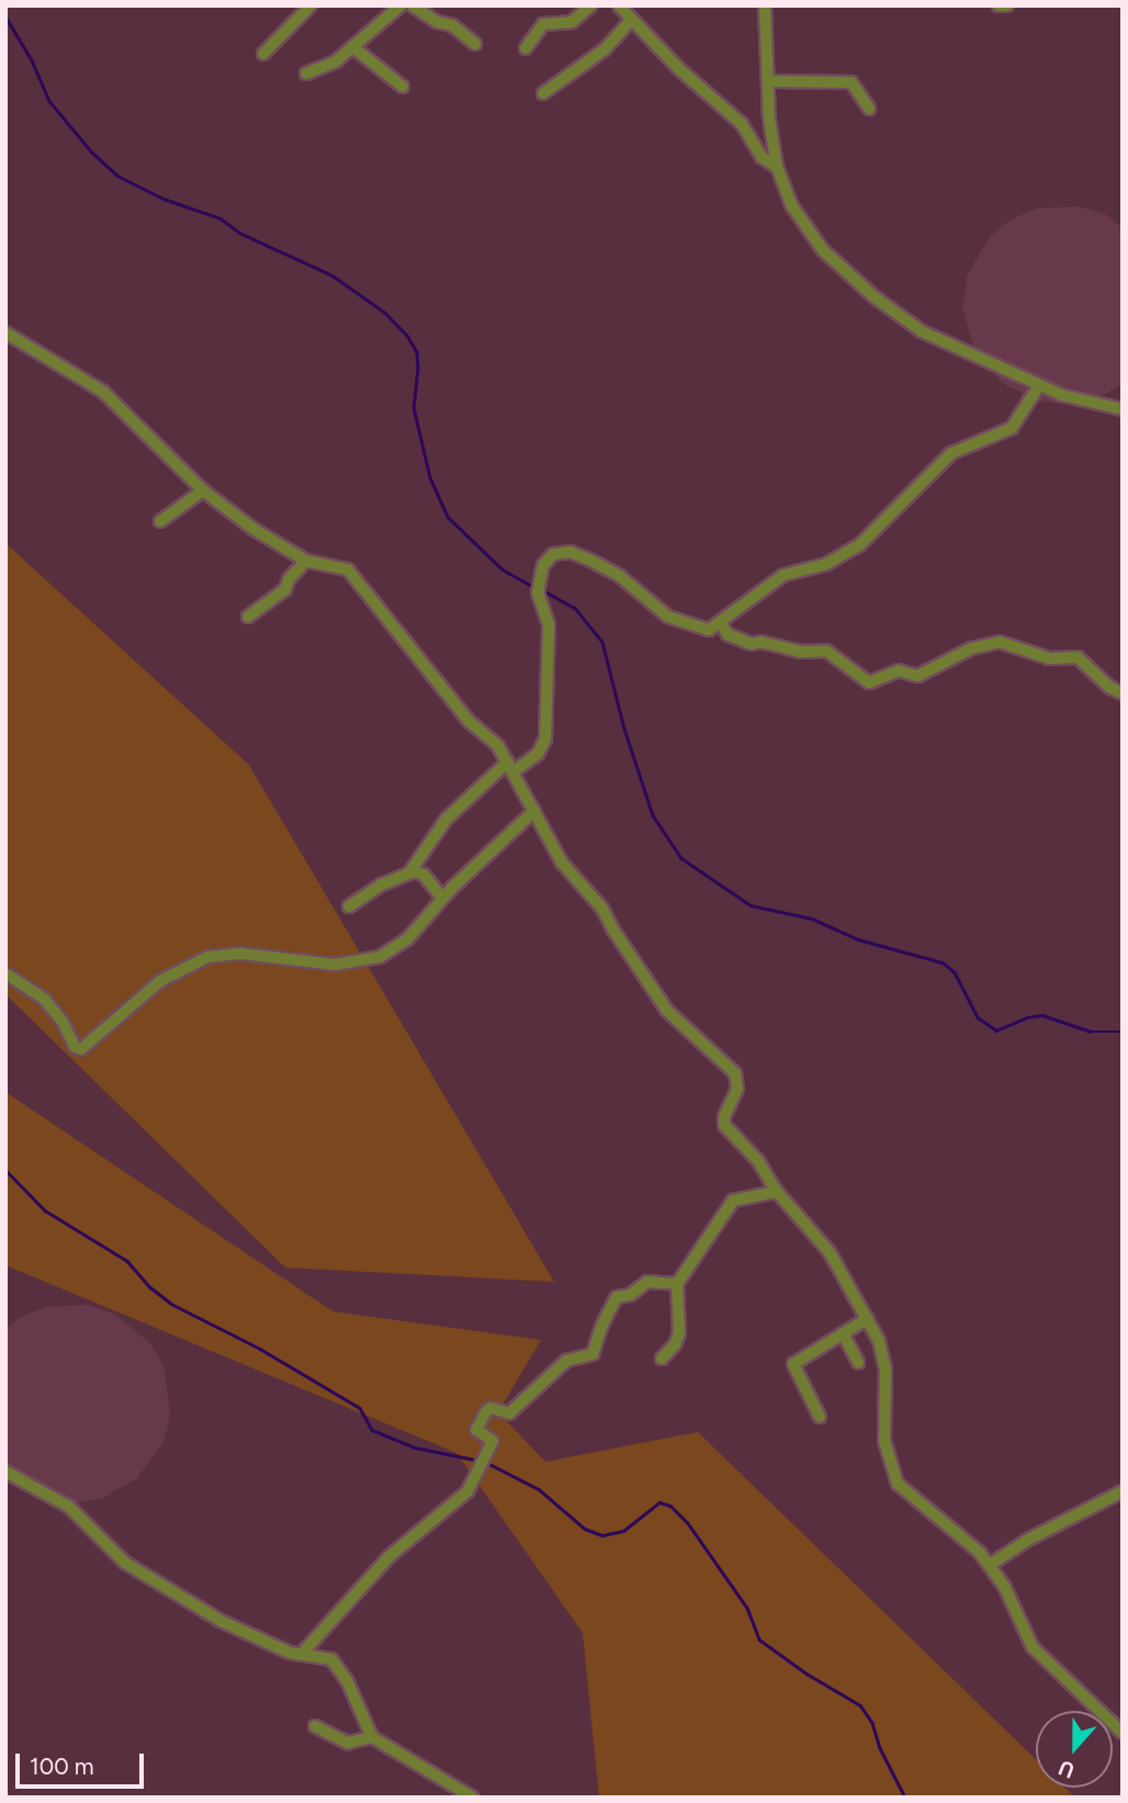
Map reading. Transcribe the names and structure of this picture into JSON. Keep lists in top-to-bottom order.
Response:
{
  "scale_bar": "100 m",
  "north": "bottom"
}
